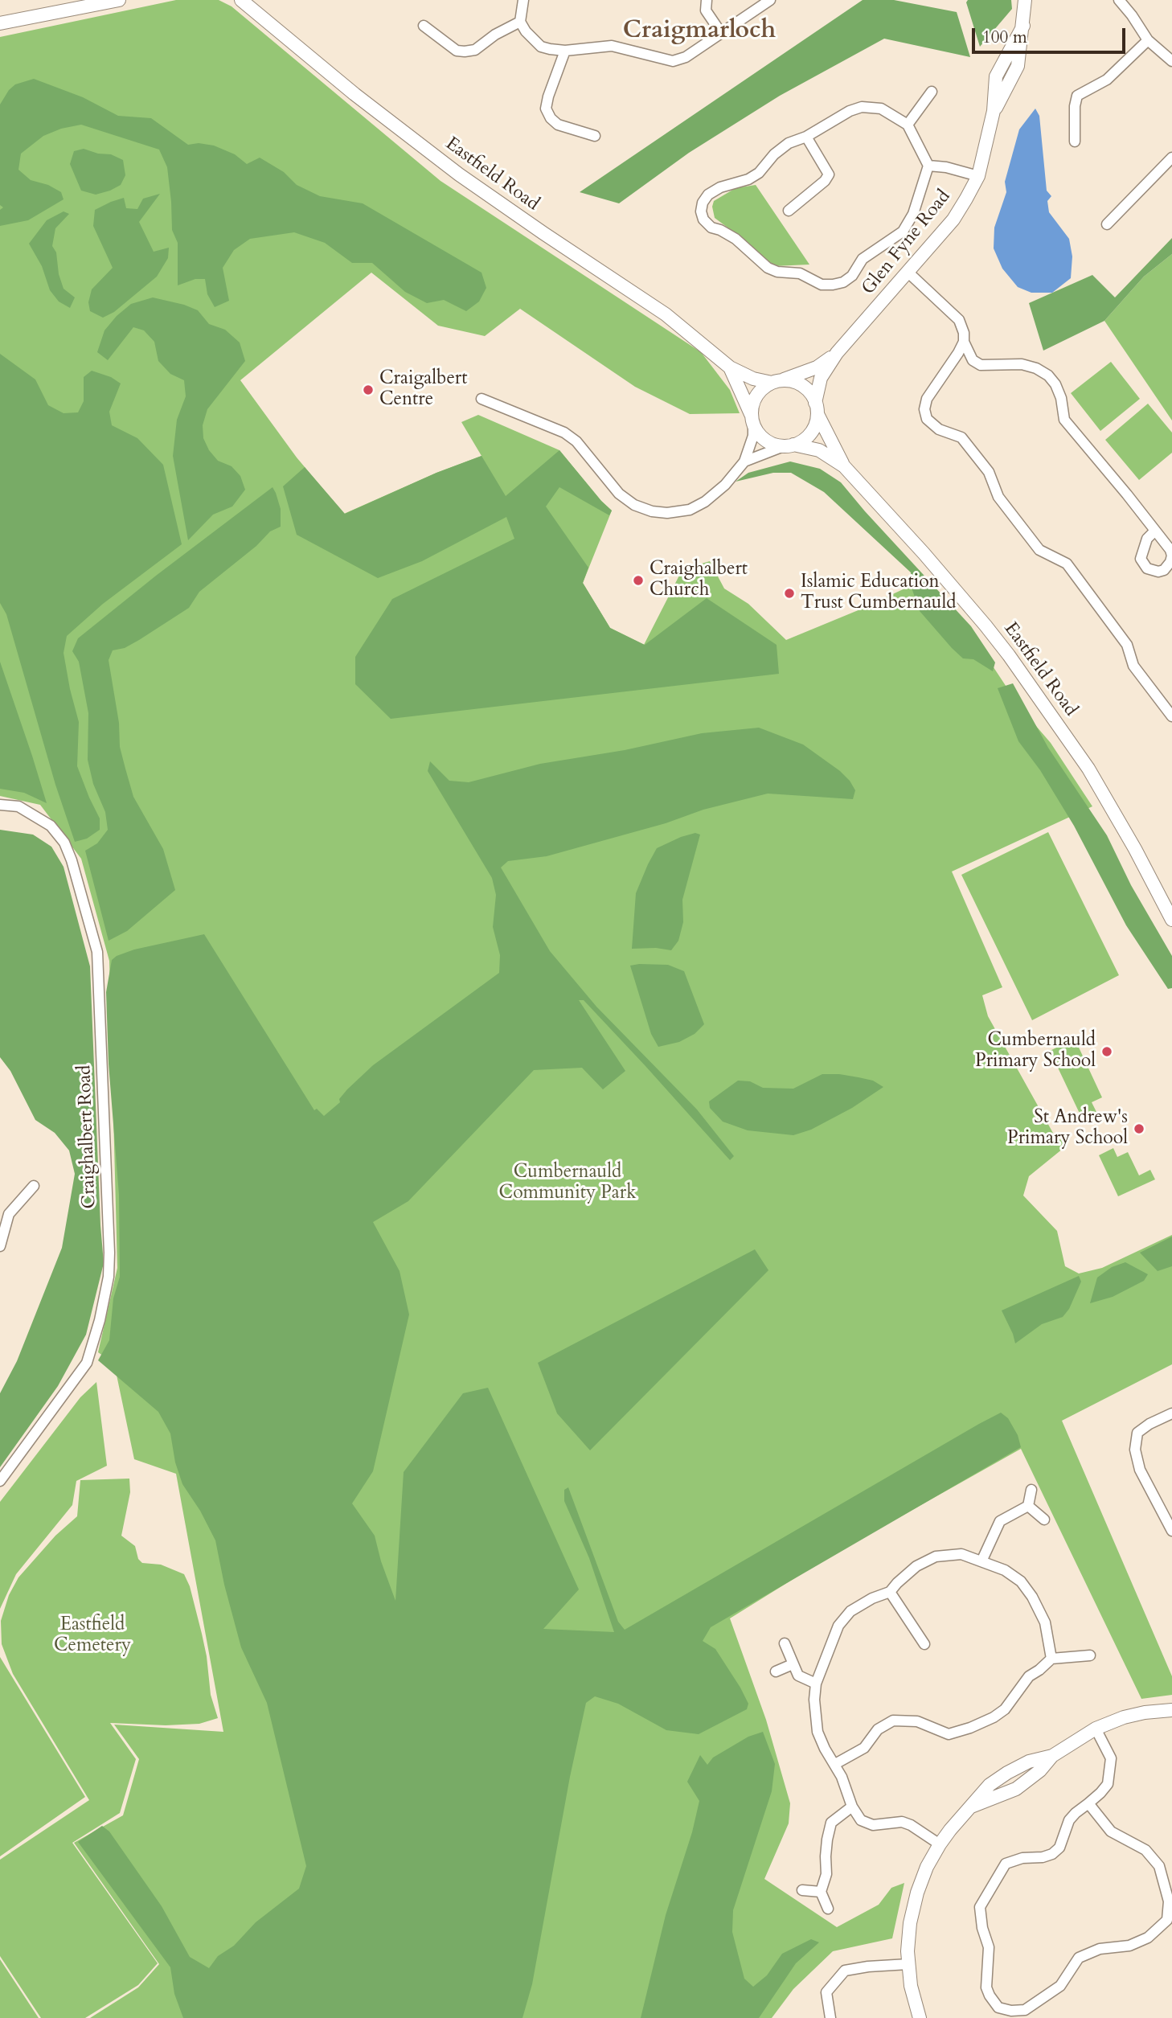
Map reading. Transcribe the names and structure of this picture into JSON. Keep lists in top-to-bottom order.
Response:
{
  "streets": {
    "street": ["Eastfield Road", "Glen Fyne Road", "Craighalbert Road"]
  },
  "crossings": [
    ["Eastfield Road", "Glen Fyne Road"]
  ],
  "districts": ["Craigmarloch"],
  "parks": ["Cumbernauld Community Park", "Eastfield Cemetery"],
  "places": [
    "Craigalbert Centre",
    "Craighalbert Church",
    "Islamic Education Trust Cumbernauld",
    "Cumbernauld Primary School",
    "St Andrew's Primary School"
  ],
  "scale_bar": "100 m"
}
